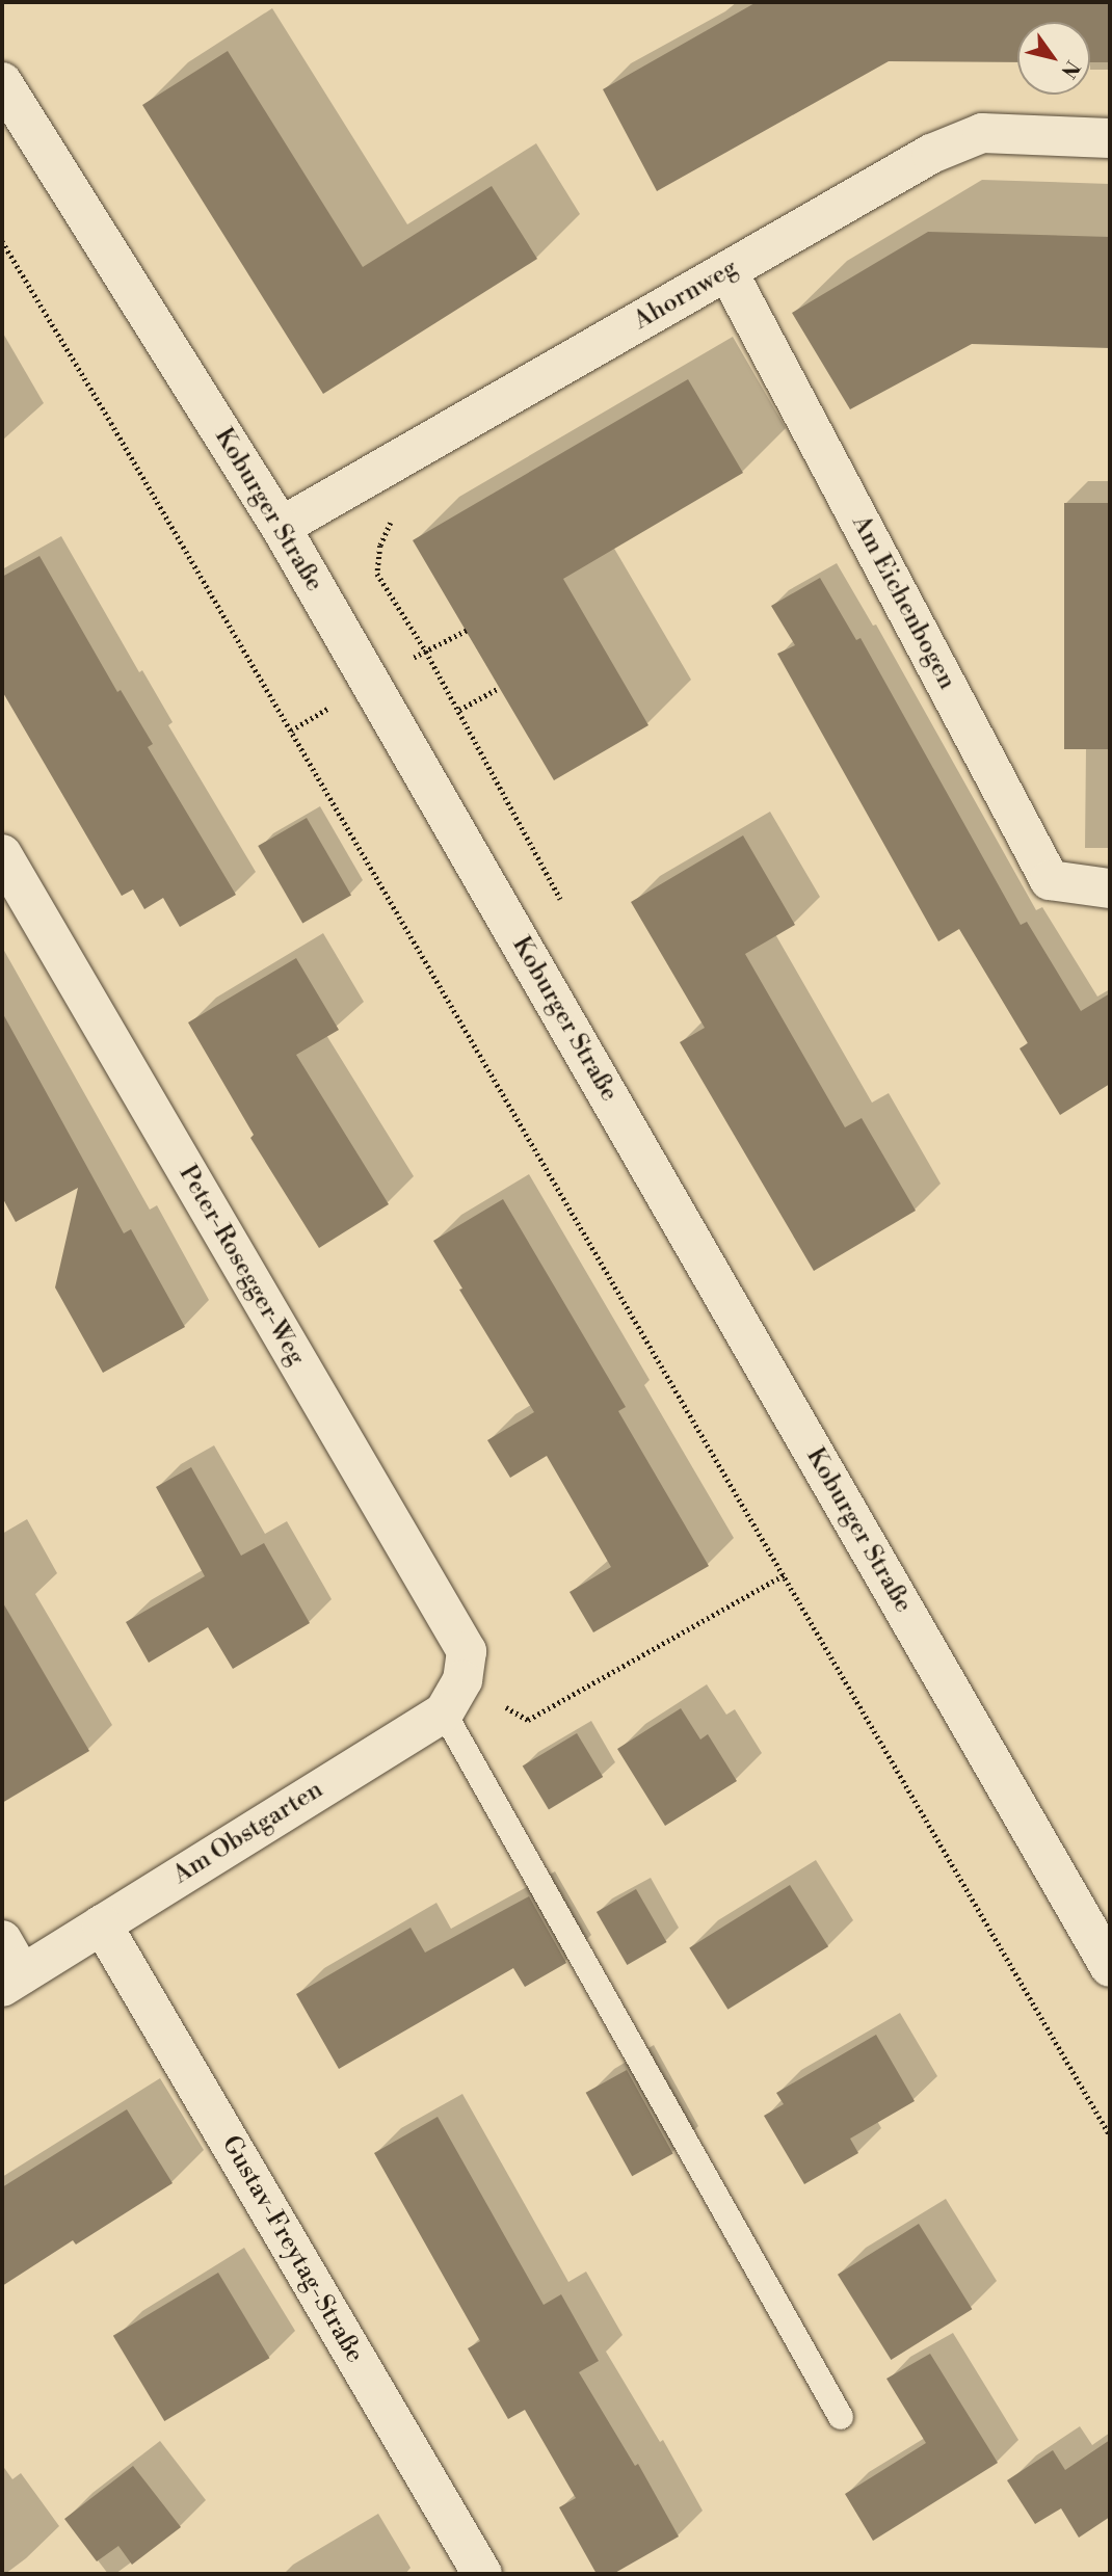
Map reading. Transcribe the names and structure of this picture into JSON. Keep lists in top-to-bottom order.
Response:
{
  "streets": {
    "street": [
      "Ahornweg",
      "Koburger Straße",
      "Am Eichenbogen",
      "Peter-Rosegger-Weg",
      "Am Obstgarten",
      "Gustav-Freytag-Straße"
    ]
  },
  "crossings": [
    ["Ahornweg", "Koburger Straße"],
    ["Ahornweg", "Am Eichenbogen"],
    ["Peter-Rosegger-Weg", "Am Obstgarten"],
    ["Am Obstgarten", "Gustav-Freytag-Straße"]
  ],
  "north": "bottom right"
}
